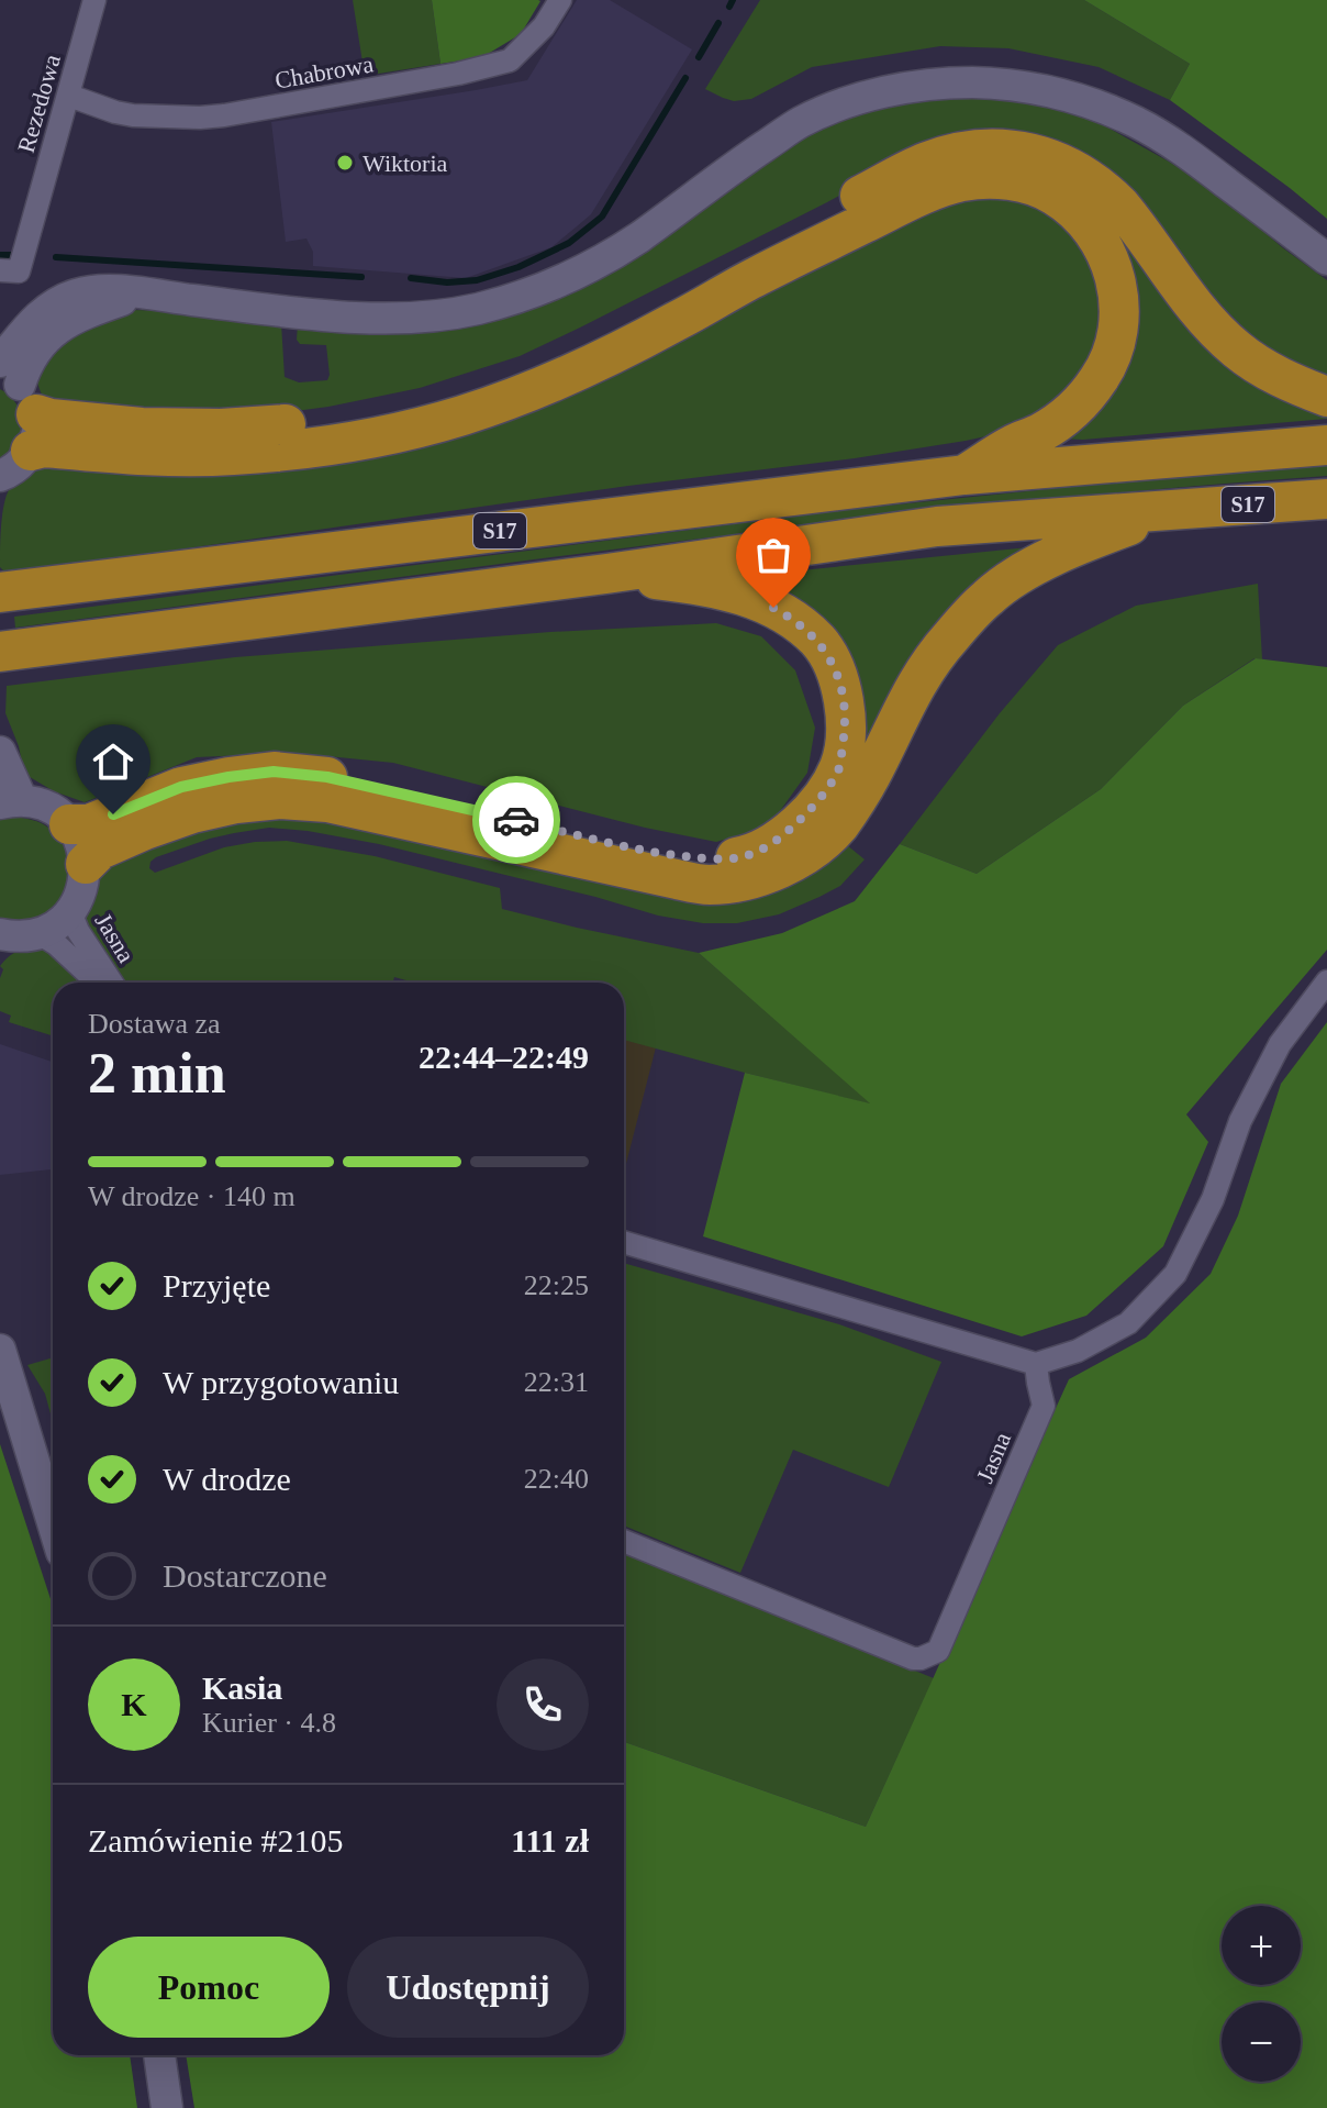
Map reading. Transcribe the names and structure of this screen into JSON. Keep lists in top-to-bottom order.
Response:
{
  "streets": {
    "highway": ["S17"],
    "street": ["Chabrowa", "Rezedowa", "Jasna"]
  },
  "crossings": [
    ["Chabrowa", "Rezedowa"]
  ],
  "places": ["Wiktoria"],
  "page": {
    "heading": ["2 min", "Dostawa za", "22:44–22:49"],
    "panel": [
      "Kasia",
      "Kurier · 4.8",
      "Zamówienie #2105",
      "111 zł"
    ],
    "bar": "W drodze · 140 m",
    "list": [
      ["Przyjęte", "22:25"],
      ["W przygotowaniu", "22:31"],
      ["W drodze", "22:40"],
      "Dostarczone"
    ],
    "round": "K",
    "map_buttons": ["+", "−"],
    "buttons": ["Pomoc", "Udostępnij"]
  }
}
